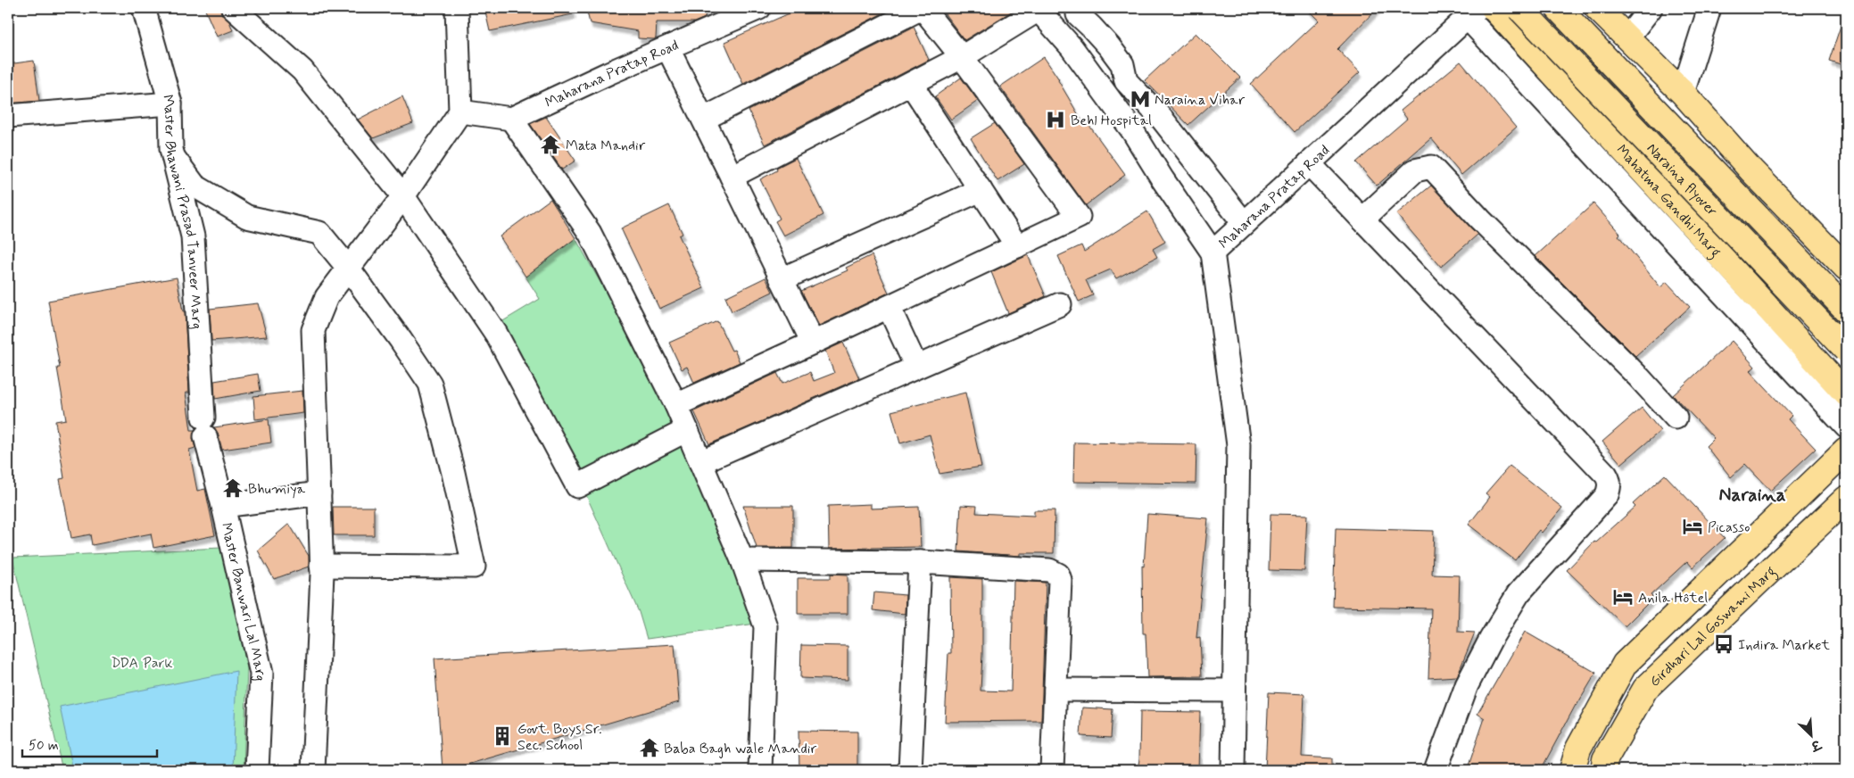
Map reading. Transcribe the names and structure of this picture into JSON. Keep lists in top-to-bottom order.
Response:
{
  "streets": {
    "main road": ["Naraina flyover", "Mahatma Gandhi Marg", "Girdhari Lal Goswami Marg"],
    "street": ["Maharana Pratap Road", "Master Bhawani Prasad Tanveer Marg", "Master Banwari Lal Marg"]
  },
  "crossings": [
    ["Master Bhawani Prasad Tanveer Marg", "Master Banwari Lal Marg"]
  ],
  "districts": ["Naraina"],
  "parks": ["DDA Park"],
  "places": {
    "metro station": ["Naraina Vihar"],
    "hospital": ["Behl Hospital"],
    "temple": ["Mata Mandir", "Bhumiya", "Baba Bagh wale Mandir"],
    "hotel": ["Picasso", "Anila Hôtel"],
    "bus stop": ["Indira Market"],
    "building": ["Govt. Boys Sr. Sec. School"]
  },
  "scale_bar": "50 m",
  "north": "bottom right"
}
